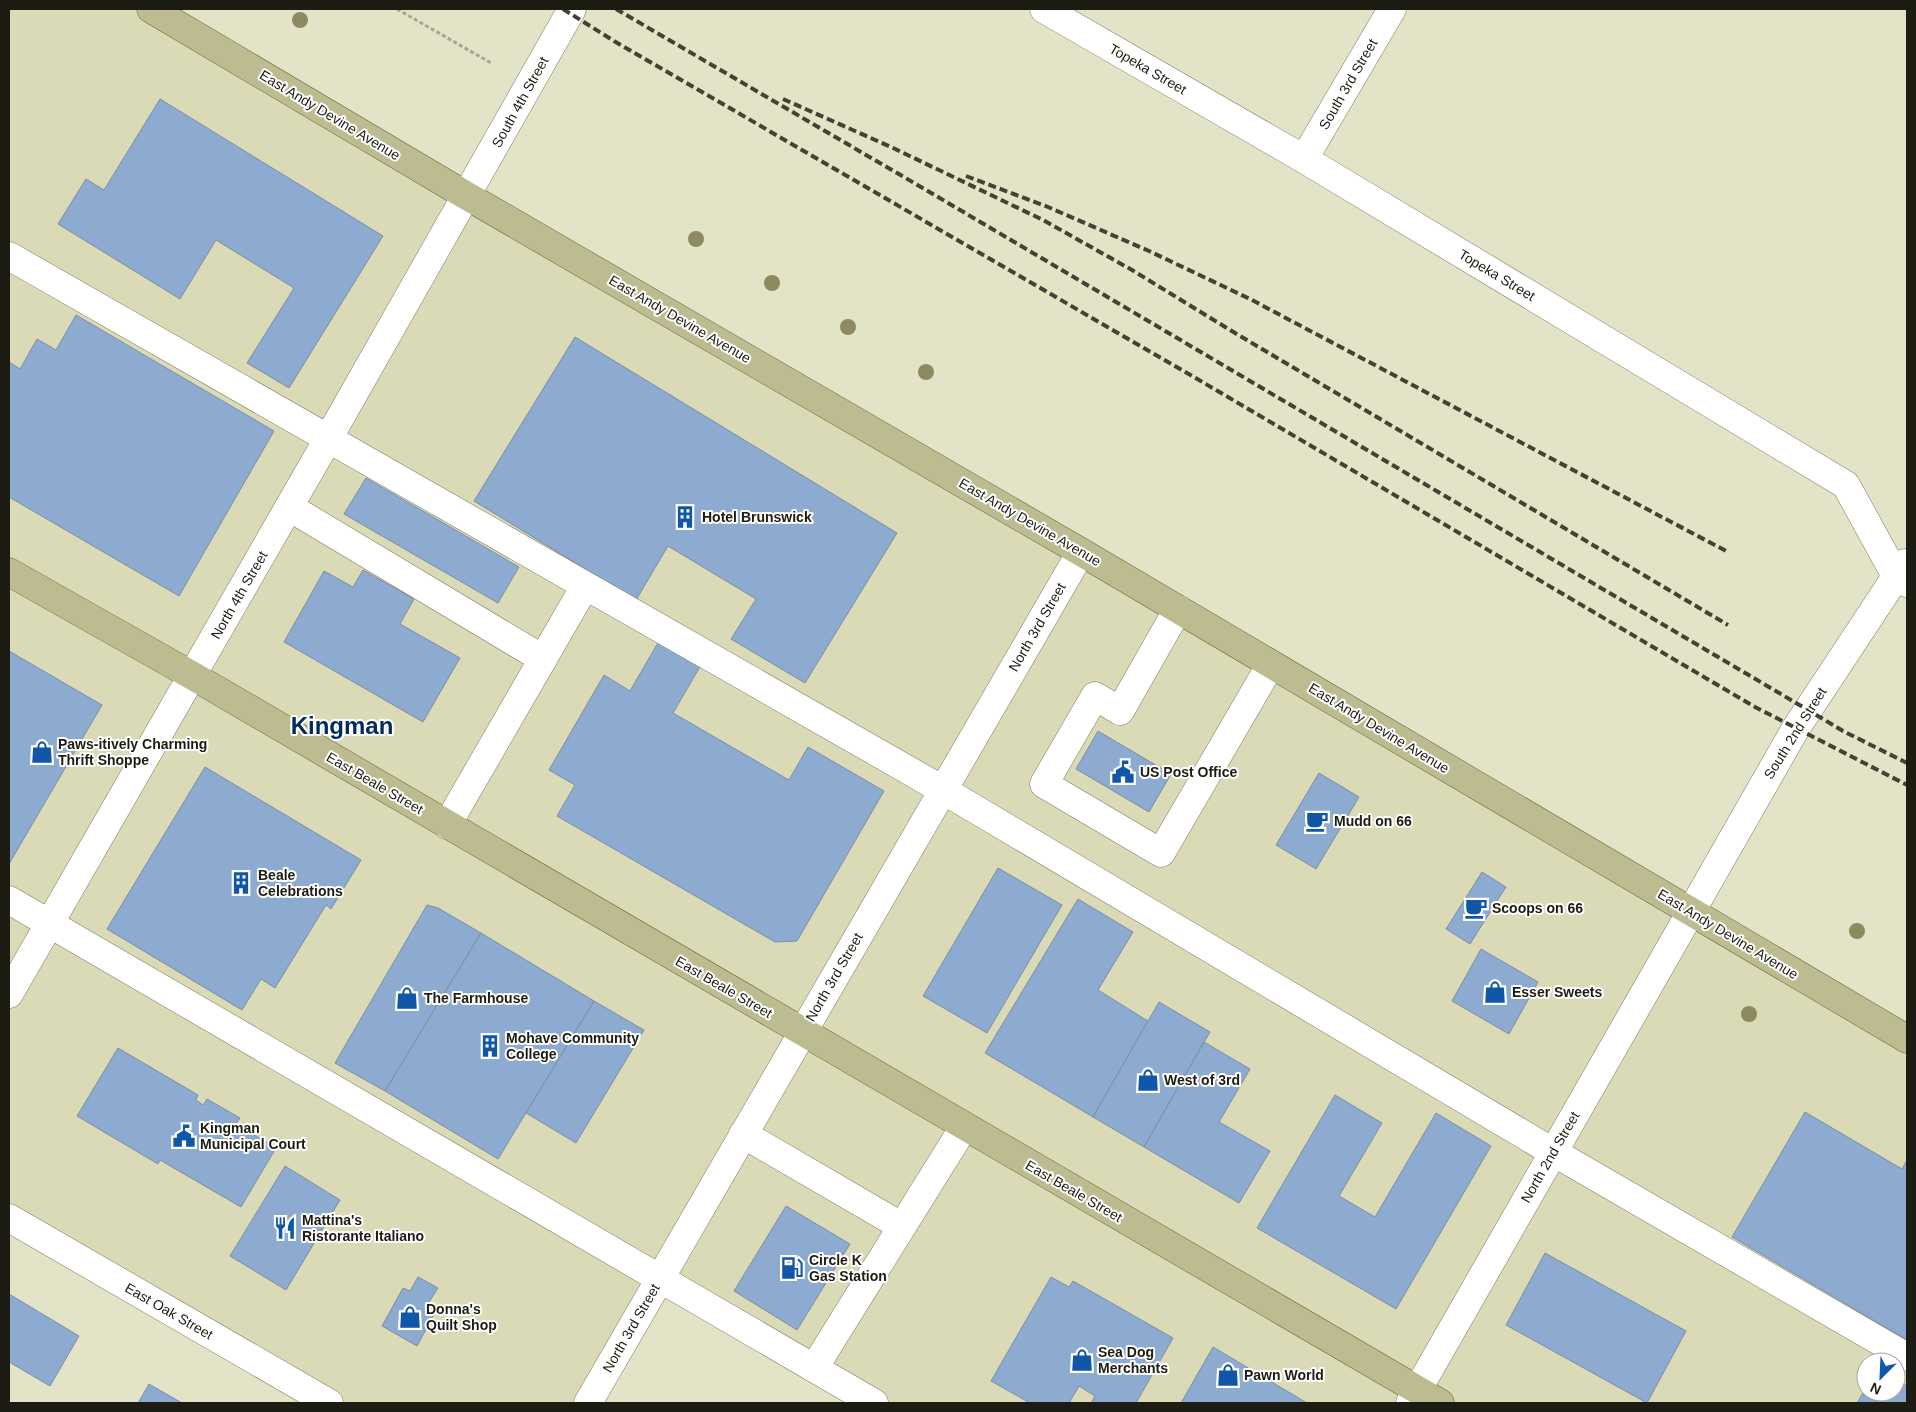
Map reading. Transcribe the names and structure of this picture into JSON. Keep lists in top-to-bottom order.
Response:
{
  "streets": {
    "main road": ["East Andy Devine Avenue", "East Beale Street"],
    "street": [
      "Topeka Street",
      "South 3rd Street",
      "South 4th Street",
      "North 4th Street",
      "North 3rd Street",
      "South 2nd Street",
      "North 2nd Street",
      "East Oak Street"
    ]
  },
  "crossings": [
    ["Topeka Street", "South 3rd Street"],
    ["Topeka Street", "South 2nd Street"],
    ["South 4th Street", "East Andy Devine Avenue"],
    ["South 4th Street", "North 4th Street"],
    ["East Andy Devine Avenue", "North 4th Street"],
    ["East Andy Devine Avenue", "North 3rd Street"],
    ["East Andy Devine Avenue", "South 2nd Street"],
    ["East Andy Devine Avenue", "North 2nd Street"],
    ["North 4th Street", "East Beale Street"],
    ["North 3rd Street", "East Beale Street"],
    ["South 2nd Street", "North 2nd Street"],
    ["East Beale Street", "North 2nd Street"]
  ],
  "districts": ["Kingman"],
  "places": {
    "building": ["Hotel Brunswick", "Beale Celebrations", "Mohave Community College"],
    "shop": [
      "Paws-itively Charming Thrift Shoppe",
      "Esser Sweets",
      "The Farmhouse",
      "West of 3rd",
      "Donna's Quilt Shop",
      "Sea Dog Merchants",
      "Pawn World"
    ],
    "public building": ["US Post Office", "Kingman Municipal Court"],
    "cafe": ["Mudd on 66", "Scoops on 66"],
    "restaurant": ["Mattina's Ristorante Italiano"],
    "fuel station": ["Circle K Gas Station"]
  },
  "north": "bottom left"
}
